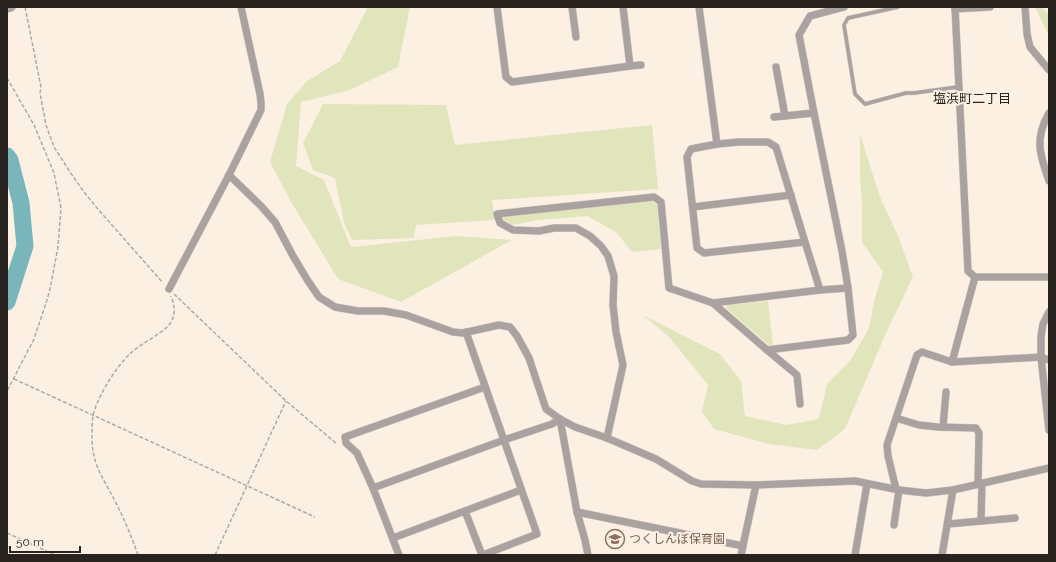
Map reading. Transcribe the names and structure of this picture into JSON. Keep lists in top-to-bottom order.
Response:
{
  "districts": ["塩浜町二丁目"],
  "places": {
    "school or university": ["つくしんぼ保育園"]
  },
  "scale_bar": "50 m"
}
